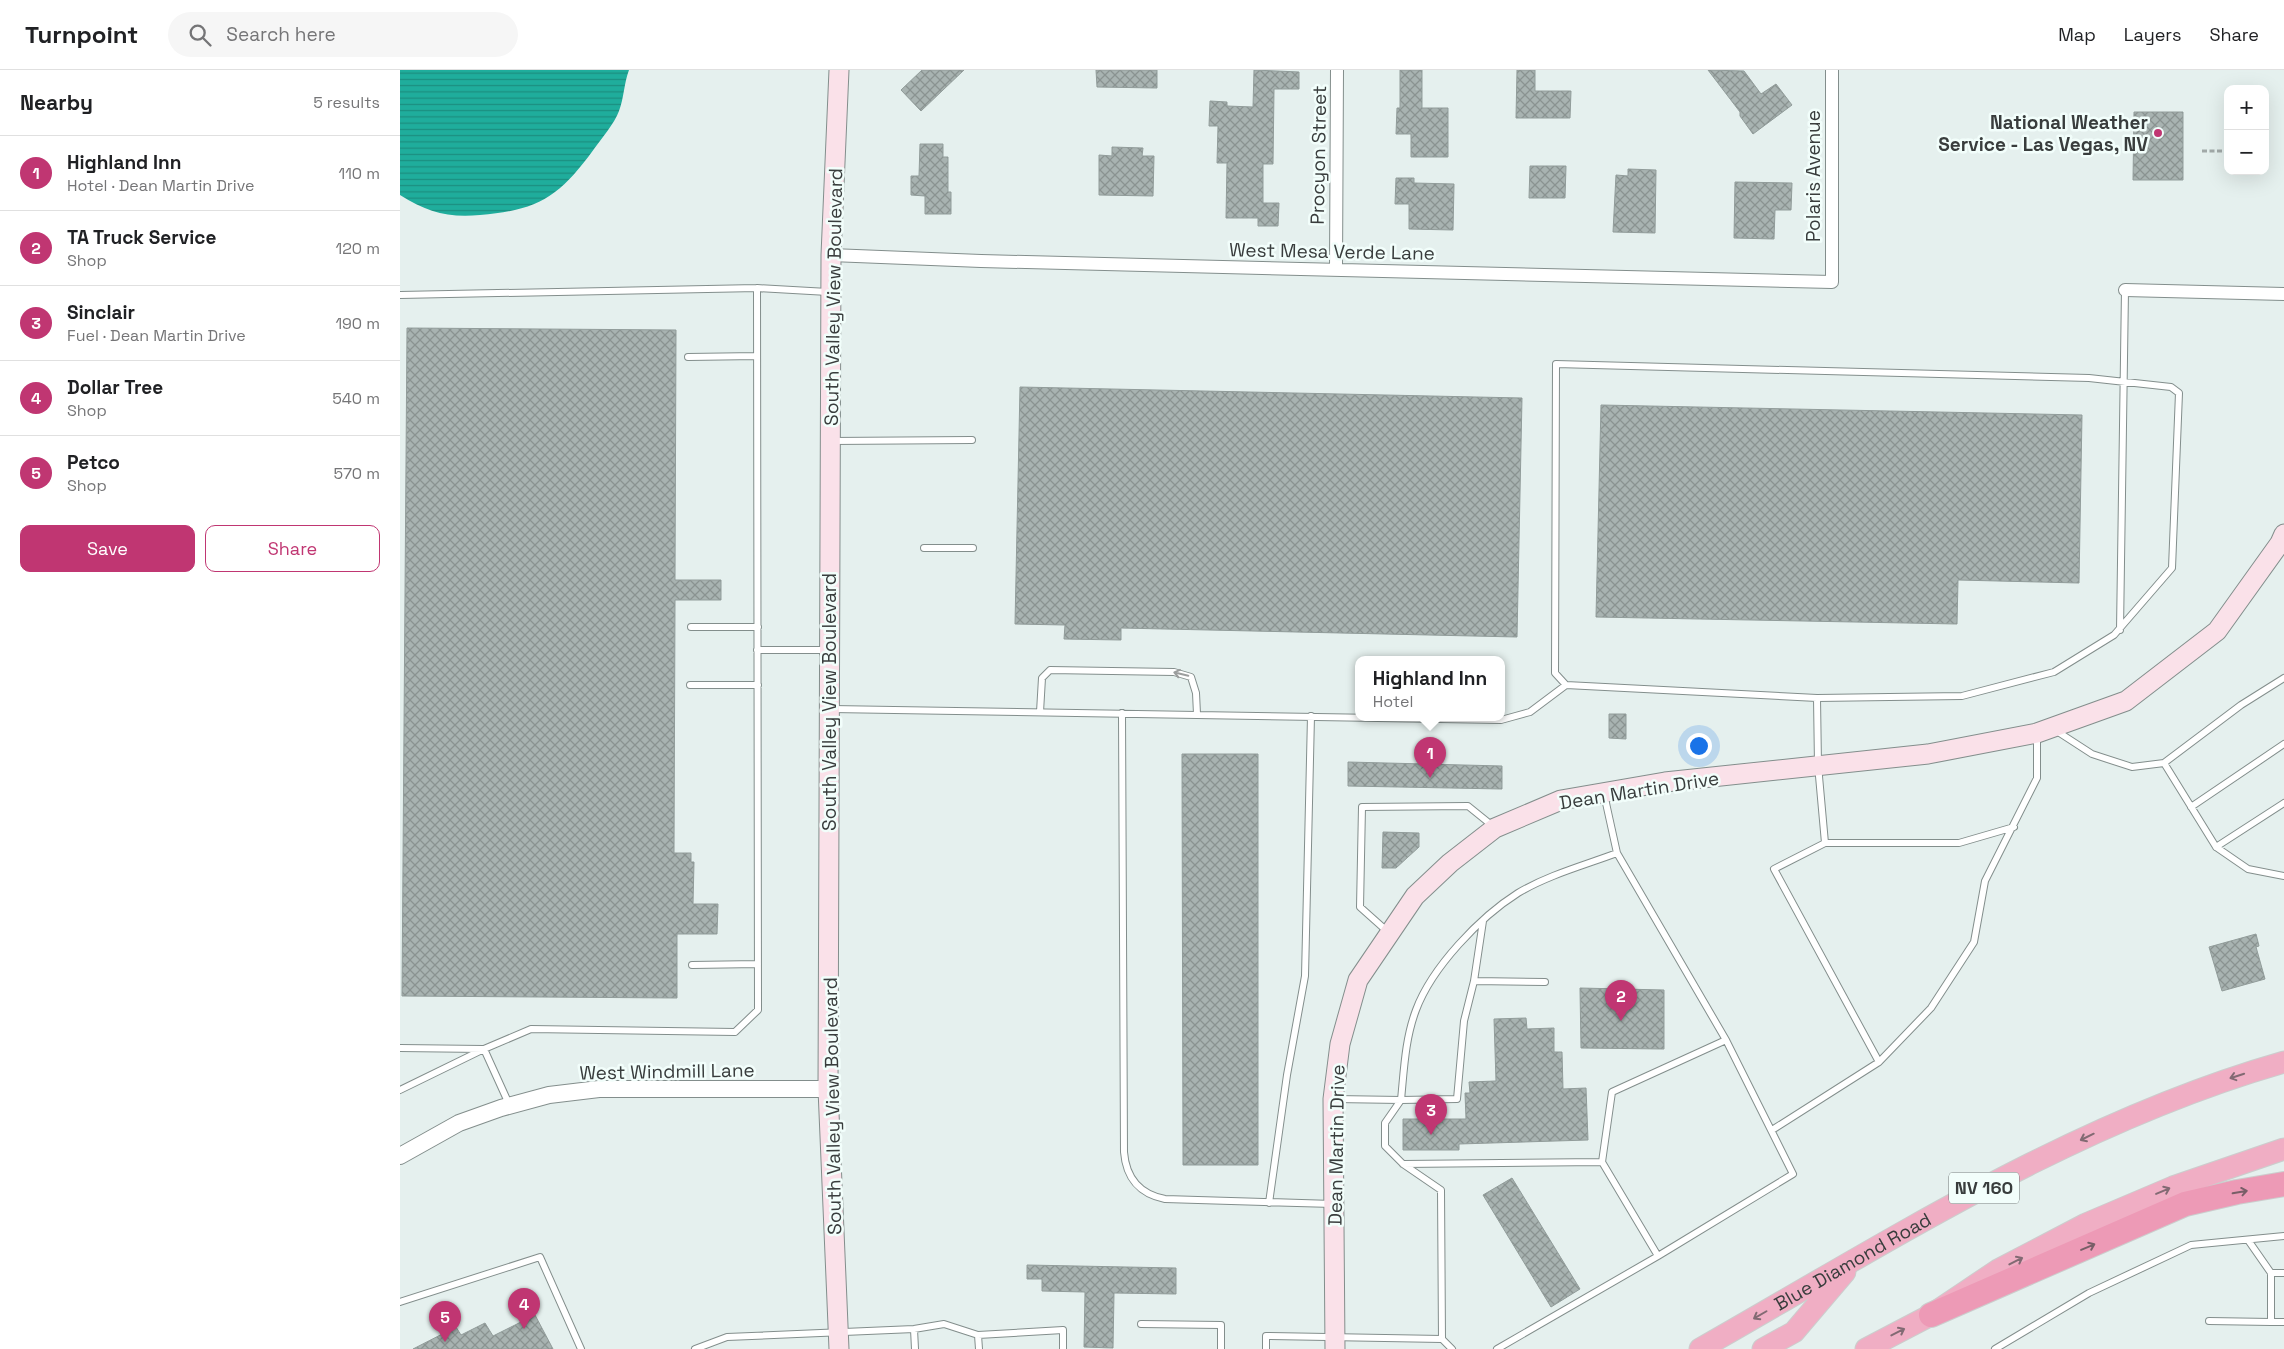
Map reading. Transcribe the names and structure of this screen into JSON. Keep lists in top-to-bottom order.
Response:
{
  "streets": {
    "highway": ["NV 160", "Blue Diamond Road"],
    "main road": ["South Valley View Boulevard", "Dean Martin Drive"],
    "street": [
      "Procyon Street",
      "Polaris Avenue",
      "West Mesa Verde Lane",
      "West Windmill Lane"
    ]
  },
  "crossings": [
    ["Procyon Street", "West Mesa Verde Lane"],
    ["Polaris Avenue", "West Mesa Verde Lane"],
    ["West Mesa Verde Lane", "South Valley View Boulevard"],
    ["South Valley View Boulevard", "West Windmill Lane"]
  ],
  "places": ["National Weather Service - Las Vegas, NV"],
  "page": {
    "header": "Turnpoint",
    "search": "Search here",
    "nav": ["Map", "Layers", "Share"],
    "heading": ["Nearby", "5 results"],
    "map_buttons": ["+", "−"],
    "list": [
      {
        "mark": "1",
        "name": "Highland Inn",
        "note": "Hotel · Dean Martin Drive",
        "value": "110 m"
      },
      {
        "mark": "2",
        "name": "TA Truck Service",
        "note": "Shop",
        "value": "120 m"
      },
      {
        "mark": "3",
        "name": "Sinclair",
        "note": "Fuel · Dean Martin Drive",
        "value": "190 m"
      },
      {
        "mark": "4",
        "name": "Dollar Tree",
        "note": "Shop",
        "value": "540 m"
      },
      {
        "mark": "5",
        "name": "Petco",
        "note": "Shop",
        "value": "570 m"
      }
    ],
    "buttons": ["Save", "Share"],
    "popup": ["Highland Inn", "Hotel"],
    "pins": [
      "1",
      "2",
      "3",
      "4",
      "5"
    ]
  }
}
